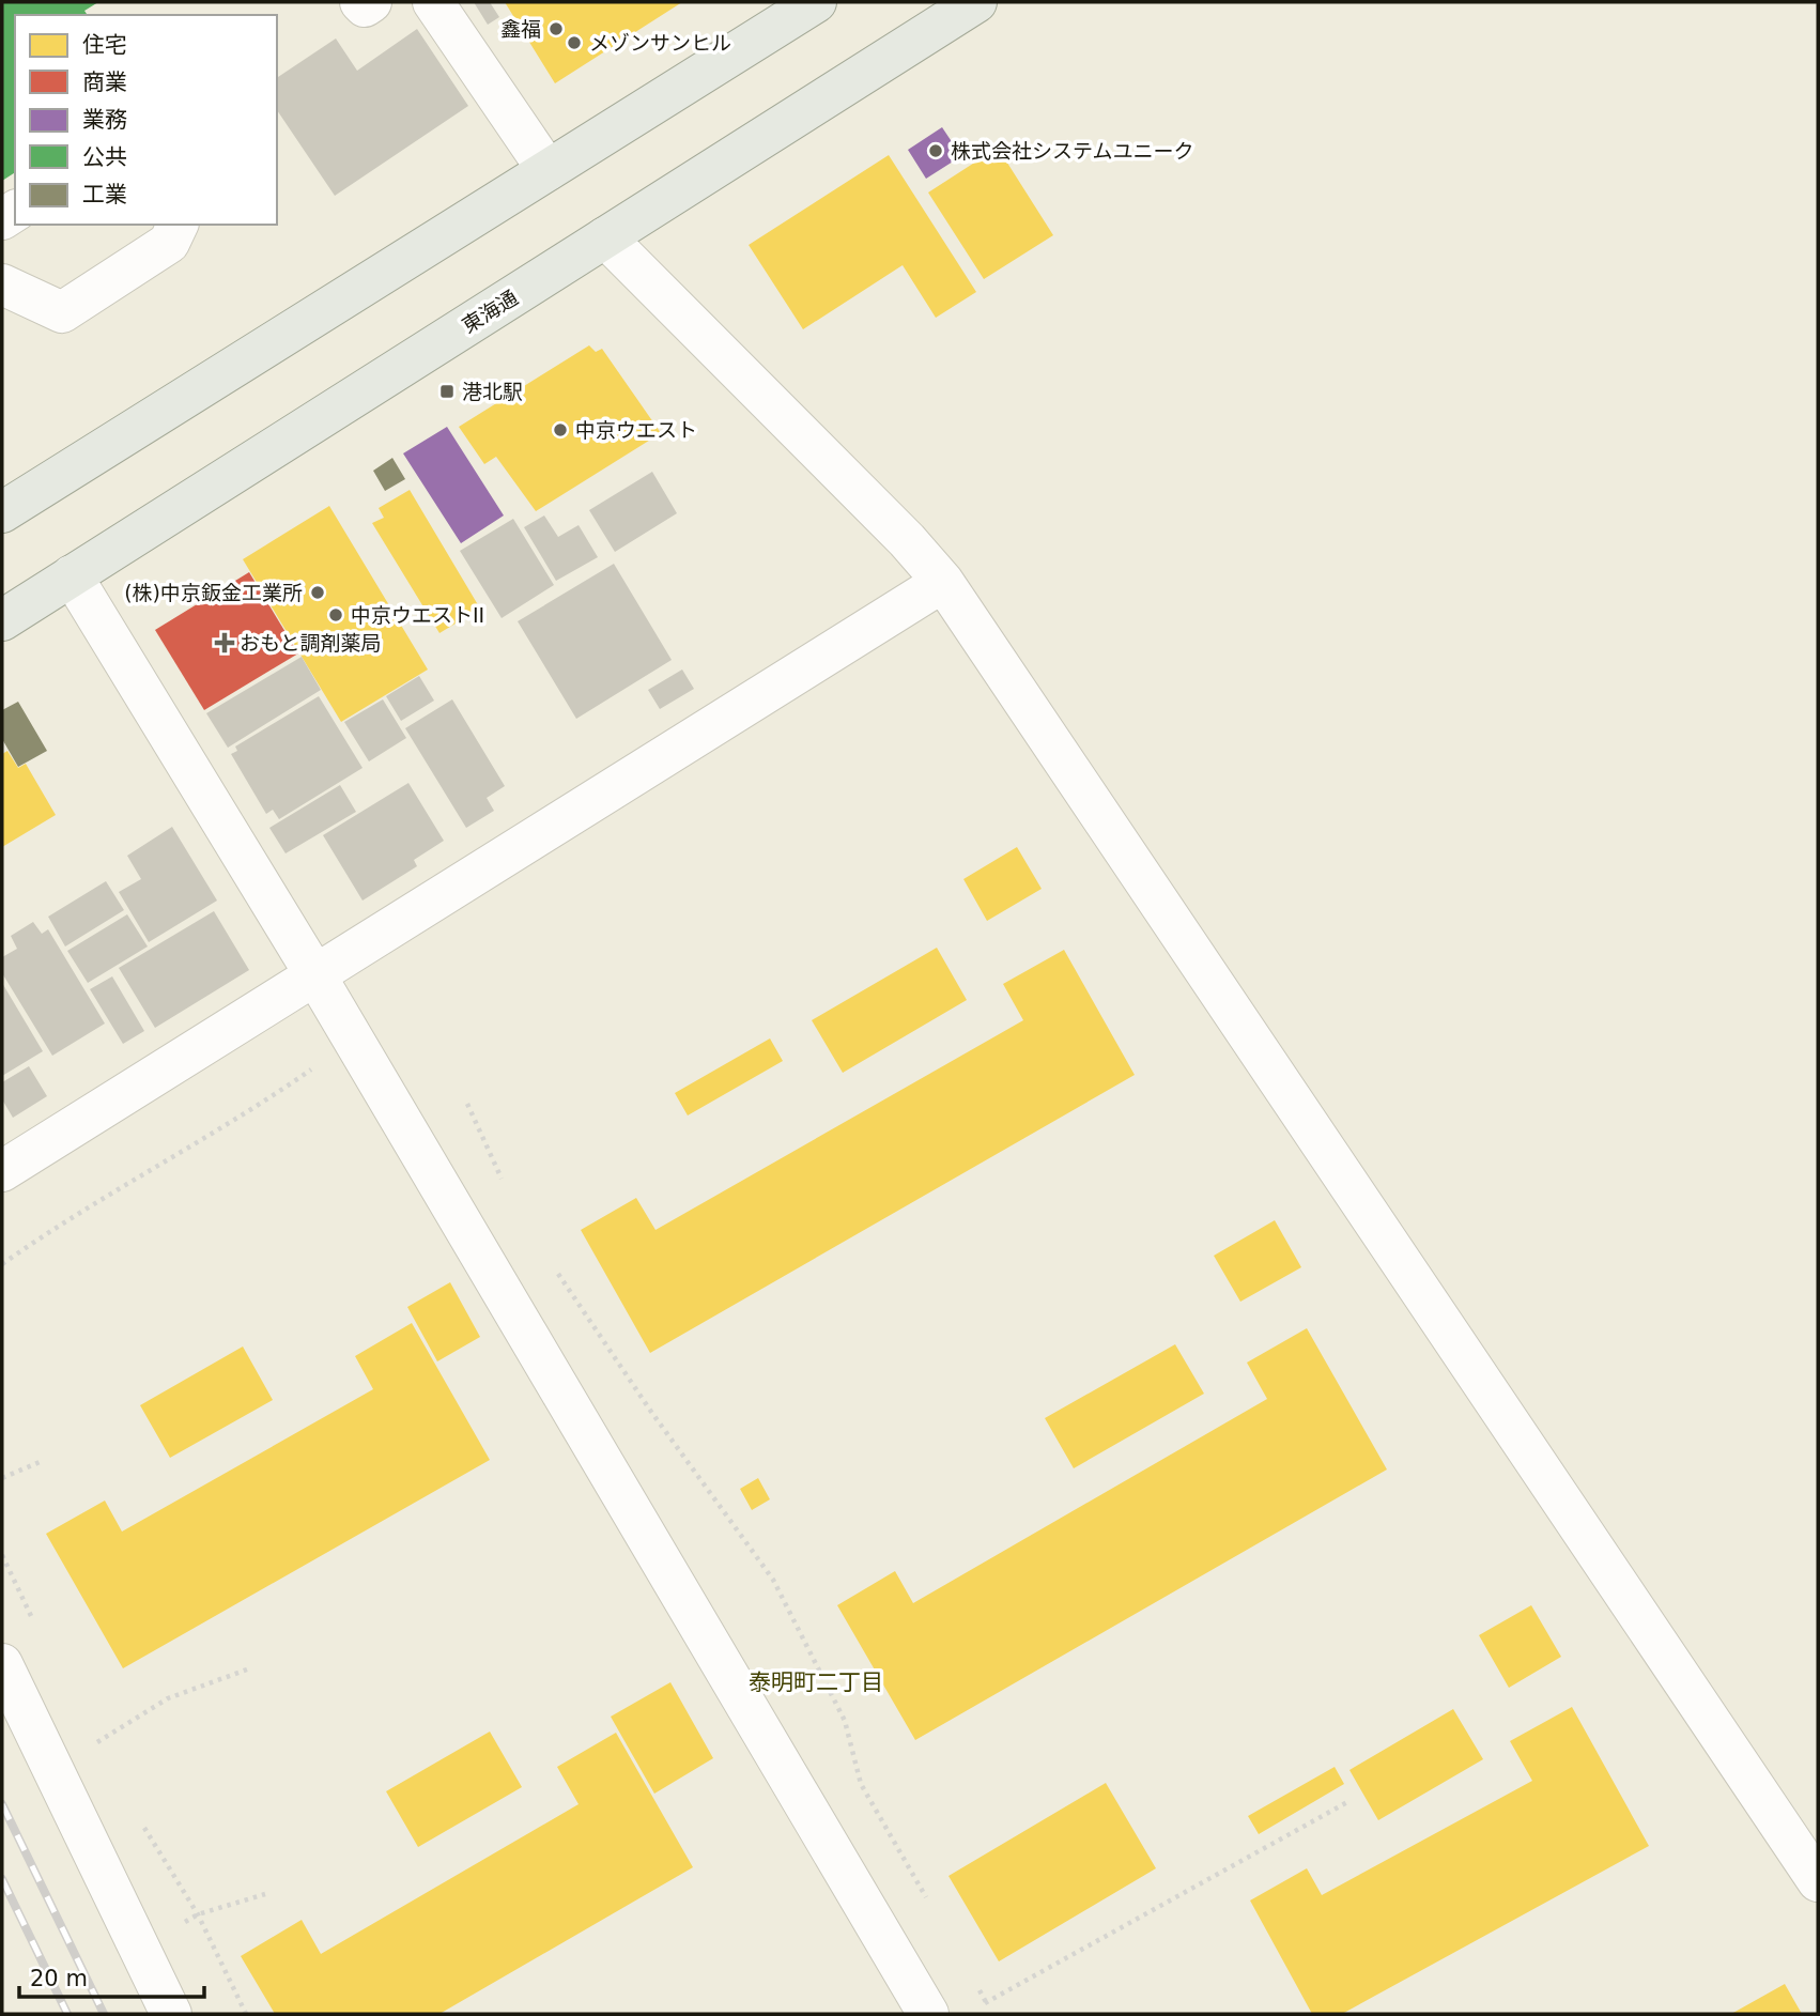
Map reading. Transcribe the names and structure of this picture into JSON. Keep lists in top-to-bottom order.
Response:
{
  "streets": {
    "main road": ["東海通"]
  },
  "districts": ["泰明町二丁目"],
  "places": {
    "other": [
      "鑫福",
      "メゾンサンヒル",
      "株式会社システムユニーク",
      "中京ウエスト",
      "(株)中京鈑金工業所",
      "中京ウエストII"
    ],
    "transit": ["港北駅"],
    "health": ["おもと調剤薬局"]
  },
  "legend": [
    "住宅",
    "商業",
    "業務",
    "公共",
    "工業"
  ],
  "scale_bar": "20 m"
}
